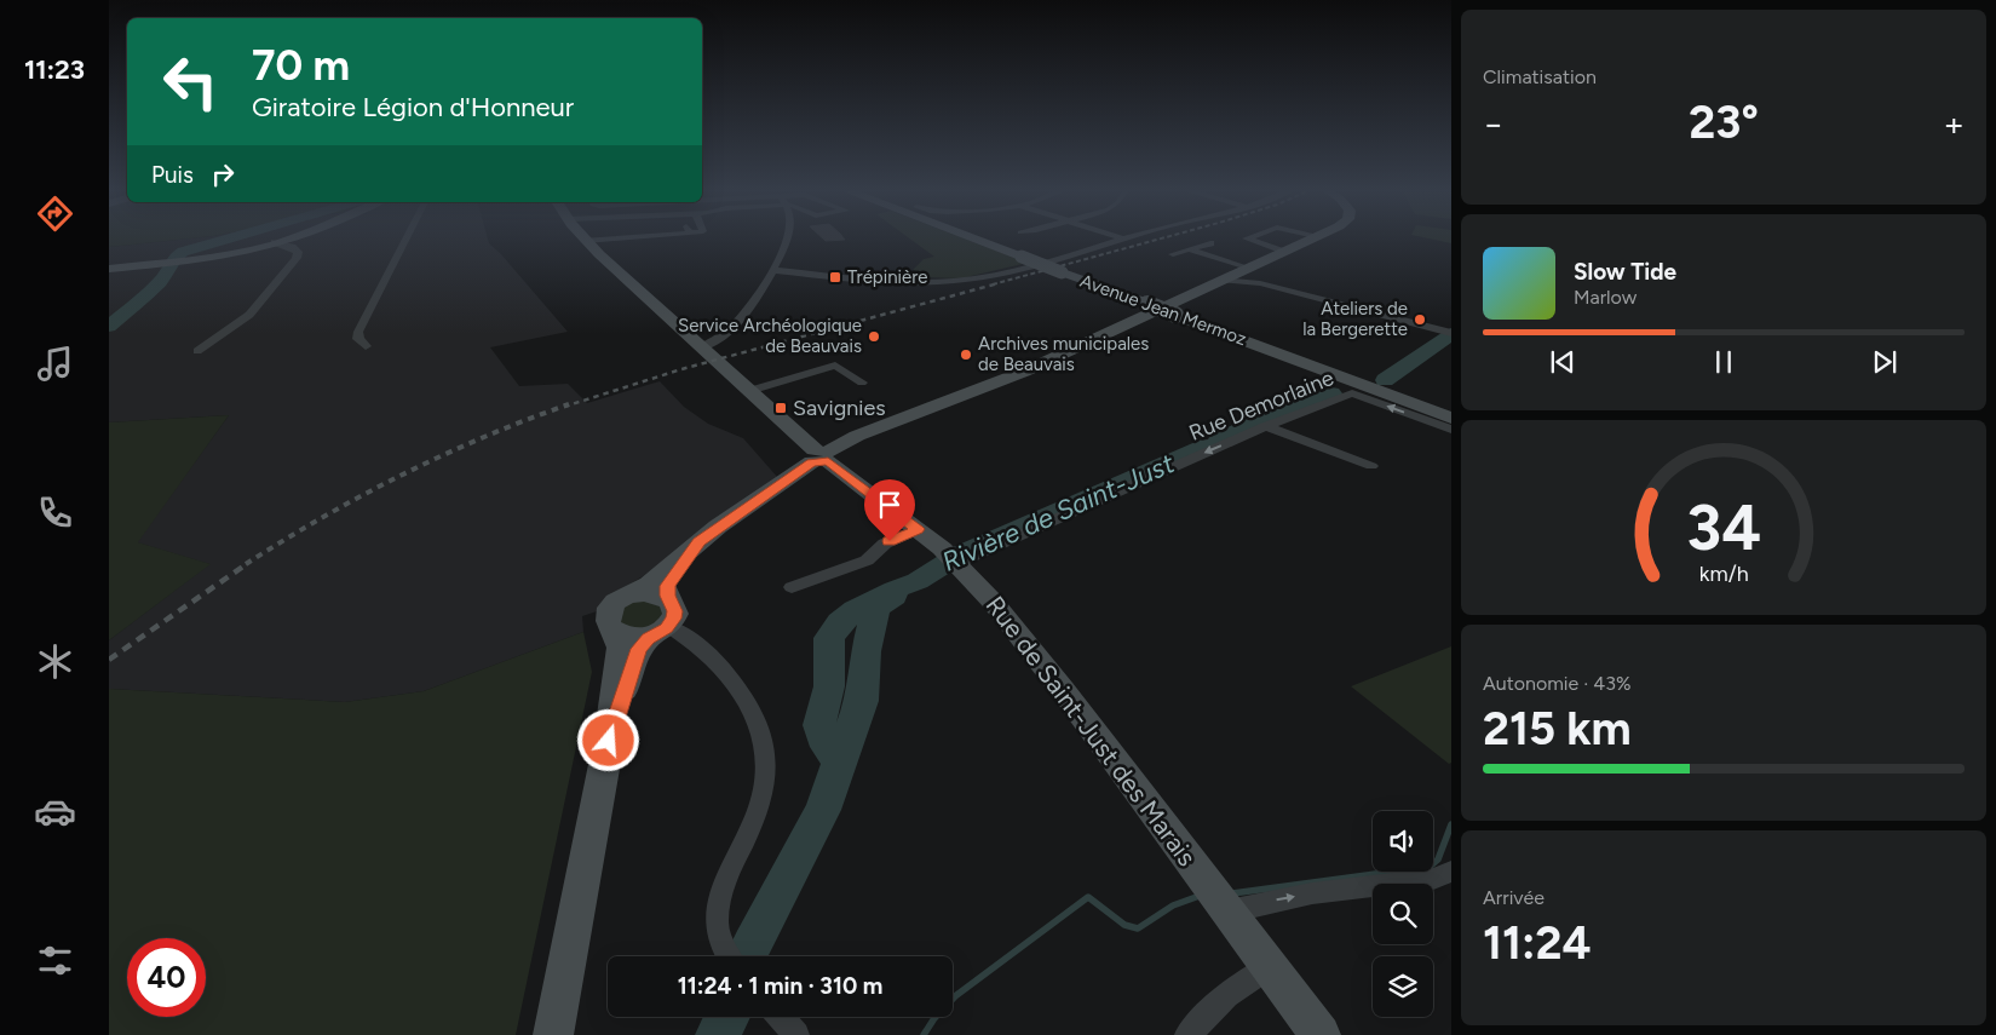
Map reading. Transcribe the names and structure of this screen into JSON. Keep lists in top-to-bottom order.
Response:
{
  "streets": {
    "street": ["Avenue Jean Mermoz", "Rue Demorlaine", "Rue de Saint-Just des Marais"]
  },
  "crossings": [
    ["Rue Demorlaine", "Rue de Saint-Just des Marais"]
  ],
  "one_way": ["Rue Demorlaine"],
  "water": ["Rivière de Saint-Just"],
  "places": {
    "transit": ["Trépinière", "Savignies"],
    "other": ["Ateliers de la Bergerette", "Service Archéologique de Beauvais", "Archives municipales de Beauvais"]
  },
  "page": {
    "tabs": "11:23",
    "tile": [
      "Climatisation",
      ["Autonomie · 43%", "215 km"],
      ["Arrivée", "11:24"]
    ],
    "turn": ["70 m", "Giratoire Légion d'Honneur"],
    "heat": ["−", "23°", "+"],
    "then": "Puis",
    "song": ["Slow Tide", "Marlow"],
    "limit": "40",
    "trip": "11:24 · 1 min · 310 m",
    "gauge": ["34", "km/h"]
  }
}
